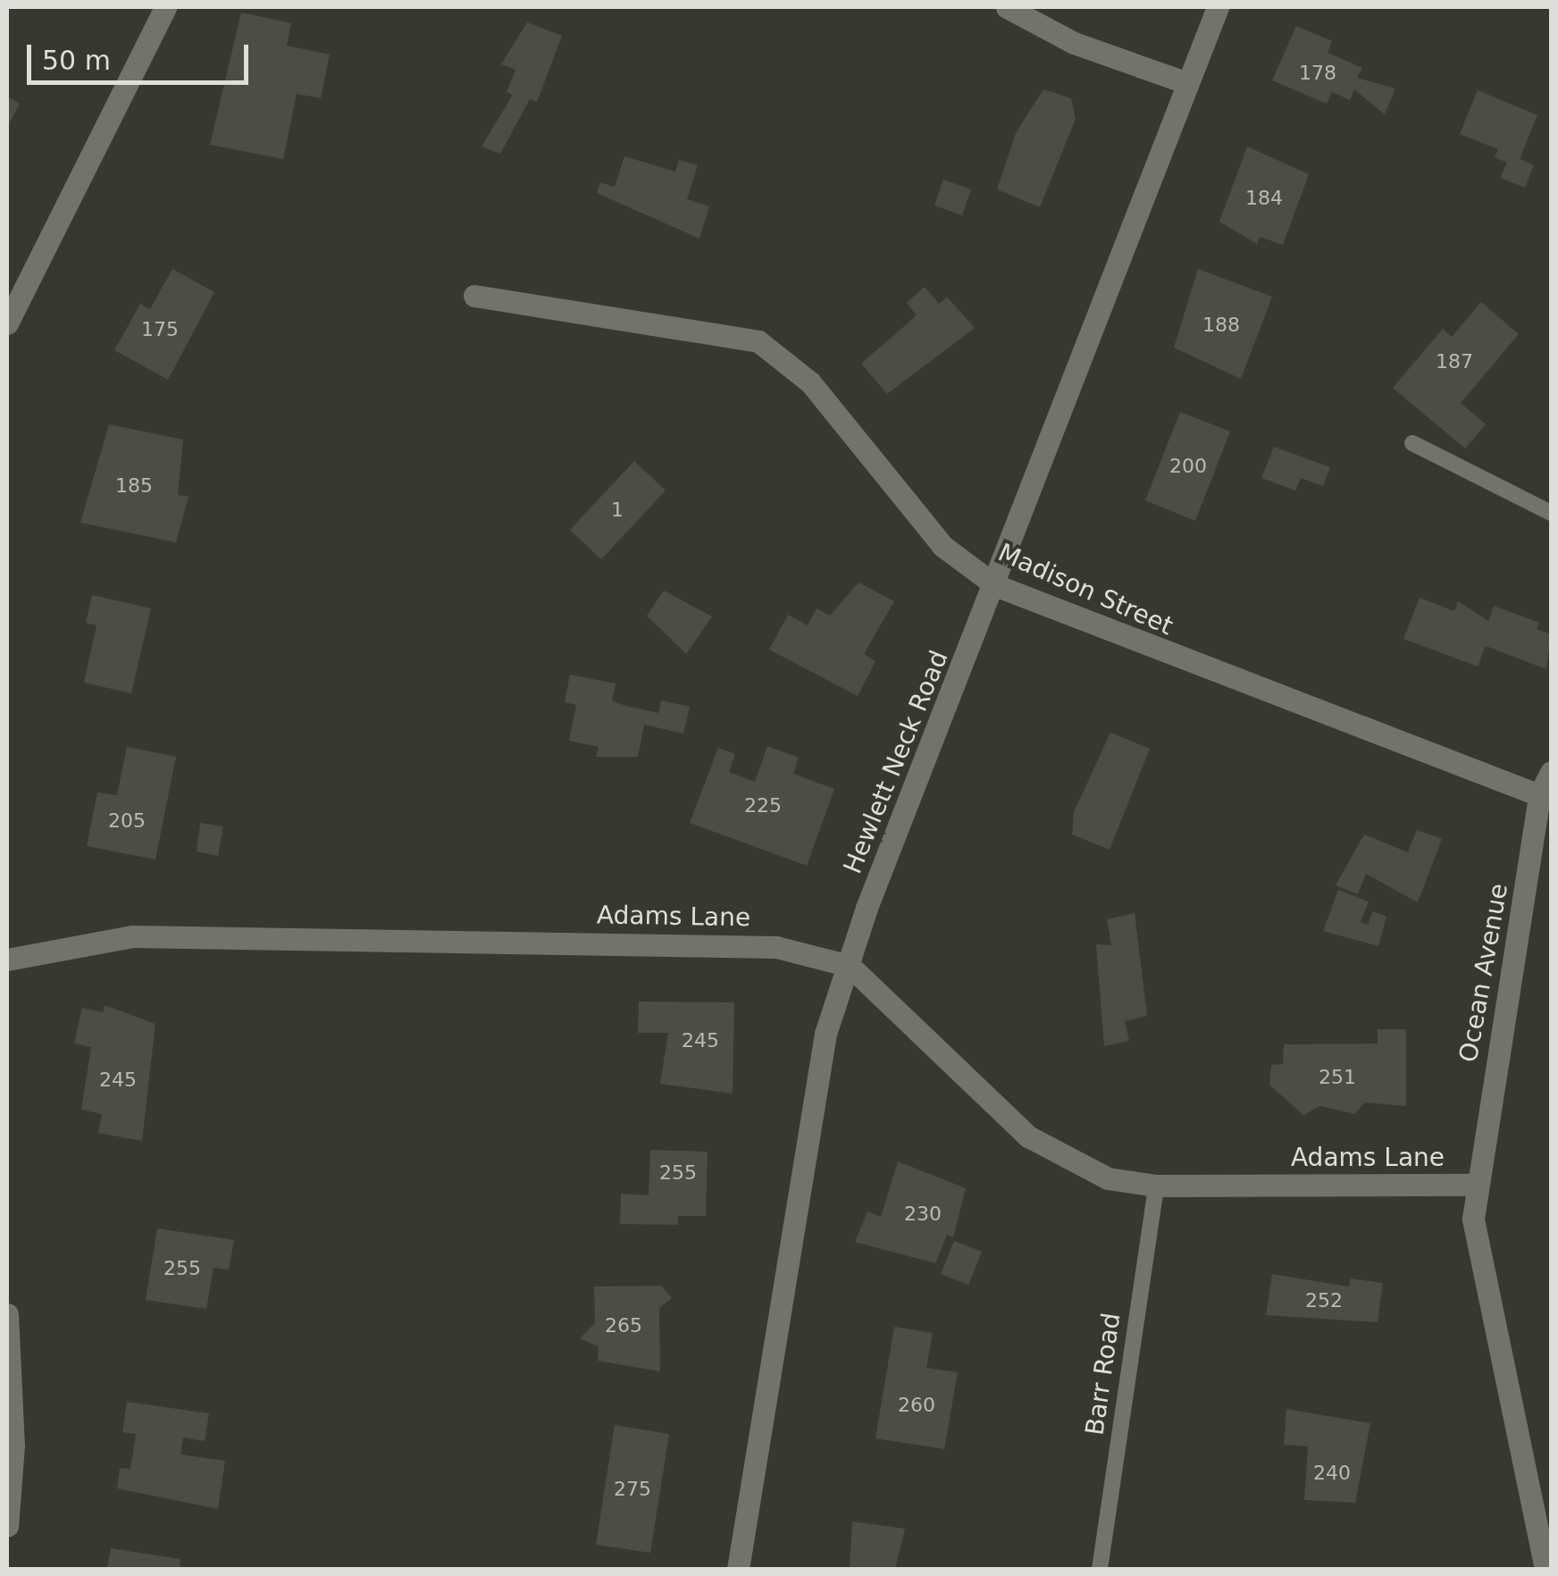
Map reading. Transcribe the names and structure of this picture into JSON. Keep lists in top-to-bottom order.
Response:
{
  "streets": {
    "street": [
      "Madison Street",
      "Hewlett Neck Road",
      "Adams Lane",
      "Ocean Avenue"
    ],
    "lane": ["Barr Road"]
  },
  "crossings": [
    ["Madison Street", "Hewlett Neck Road"],
    ["Madison Street", "Ocean Avenue"],
    ["Hewlett Neck Road", "Adams Lane"],
    ["Adams Lane", "Ocean Avenue"],
    ["Adams Lane", "Barr Road"]
  ],
  "house_numbers": [
    "178",
    "184",
    "188",
    "175",
    "187",
    "200",
    "185",
    "1",
    "225",
    "205",
    "245",
    "251",
    "245",
    "255",
    "230",
    "255",
    "252",
    "265",
    "260",
    "240",
    "275"
  ],
  "scale_bar": "50 m"
}
